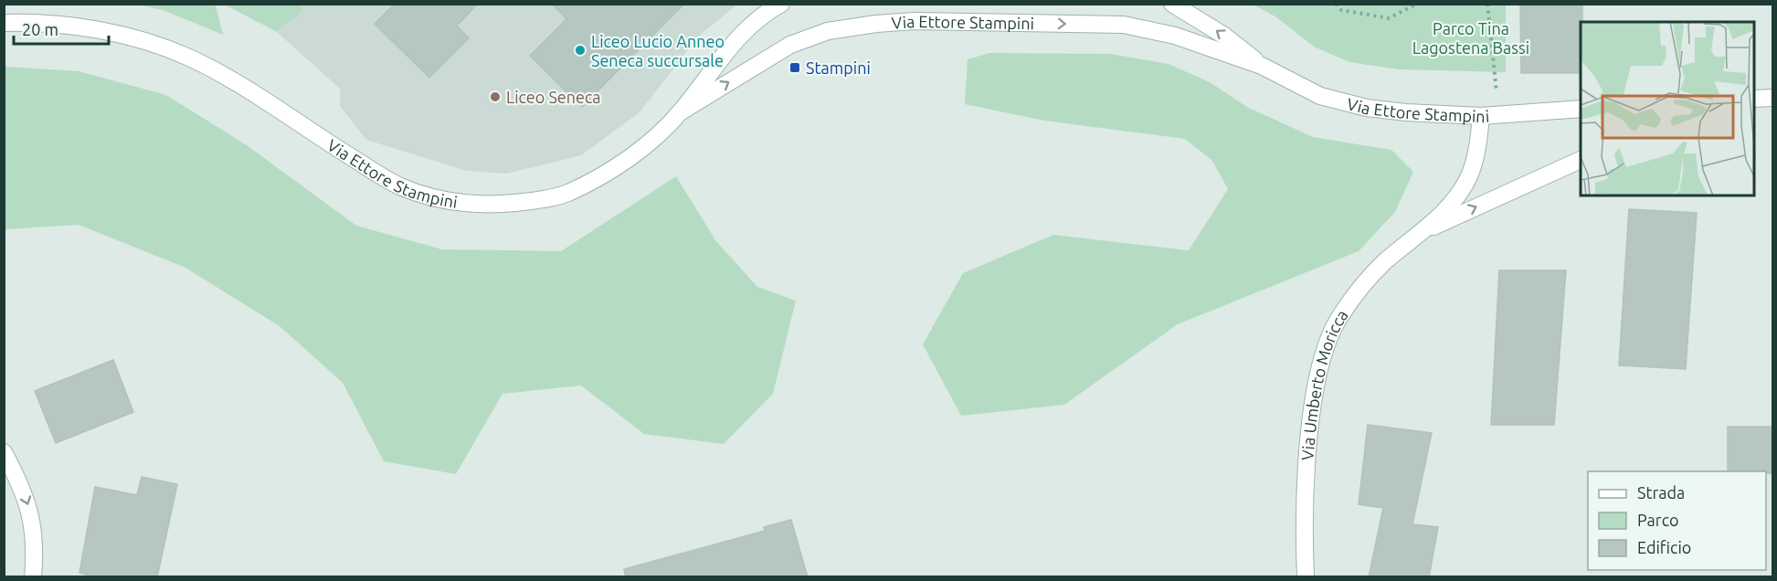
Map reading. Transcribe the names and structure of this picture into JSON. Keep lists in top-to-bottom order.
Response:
{
  "streets": {
    "street": ["Via Ettore Stampini", "Via Umberto Moricca"]
  },
  "crossings": [
    ["Via Ettore Stampini", "Via Umberto Moricca"]
  ],
  "parks": ["Parco Tina Lagostena Bassi"],
  "places": {
    "other": ["Liceo Lucio Anneo Seneca succursale", "Liceo Seneca"],
    "transit": ["Stampini"]
  },
  "legend": ["Strada", "Parco", "Edificio"],
  "scale_bar": "20 m"
}
